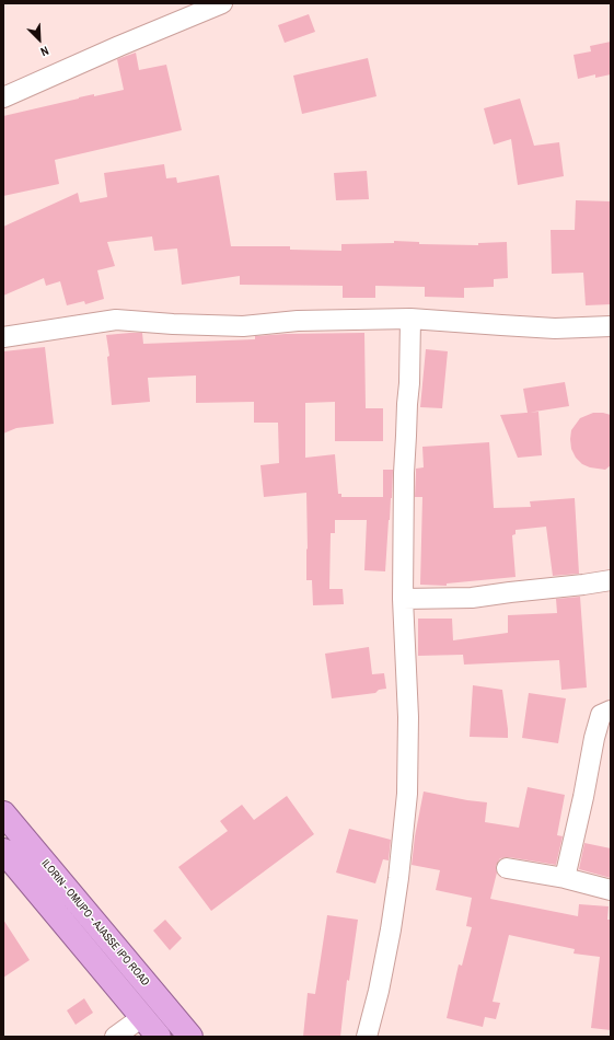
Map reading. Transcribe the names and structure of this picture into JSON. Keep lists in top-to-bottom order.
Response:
{
  "streets": {
    "highway": ["ILORIN - OMUPO - AJASSE IPO ROAD"]
  },
  "north": "bottom right"
}
